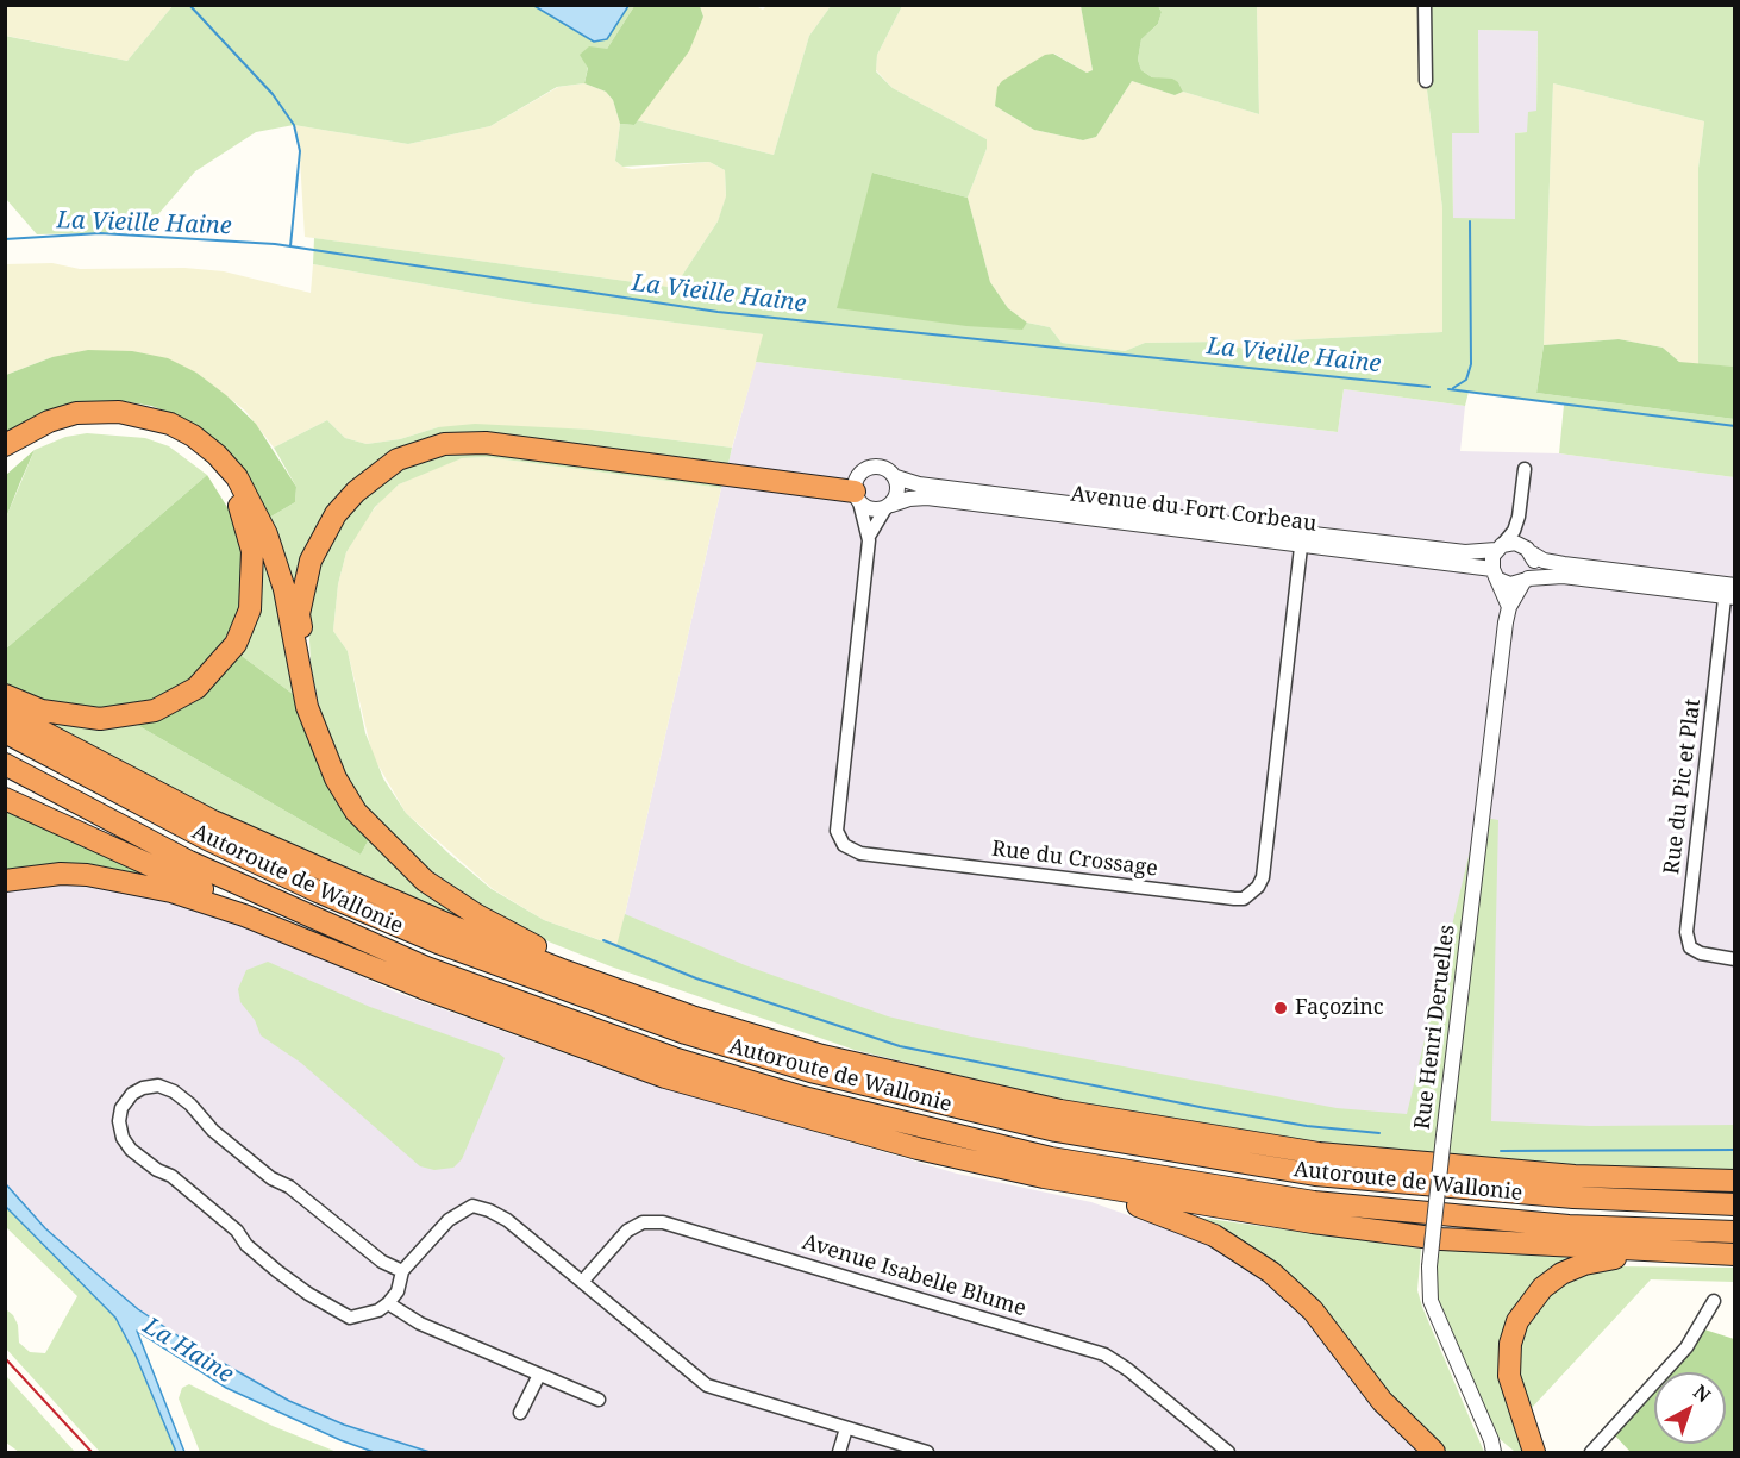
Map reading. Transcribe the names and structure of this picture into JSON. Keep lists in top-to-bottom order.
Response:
{
  "streets": {
    "highway": ["Autoroute de Wallonie"],
    "street": [
      "Avenue du Fort Corbeau",
      "Rue du Pic et Plat",
      "Rue du Crossage",
      "Rue Henri Deruelles",
      "Avenue Isabelle Blume"
    ]
  },
  "crossings": [
    ["Avenue du Fort Corbeau", "Rue du Crossage"],
    ["Avenue du Fort Corbeau", "Rue Henri Deruelles"]
  ],
  "water": ["La Vieille Haine", "La Haine"],
  "places": ["Façozinc"],
  "north": "top right"
}
